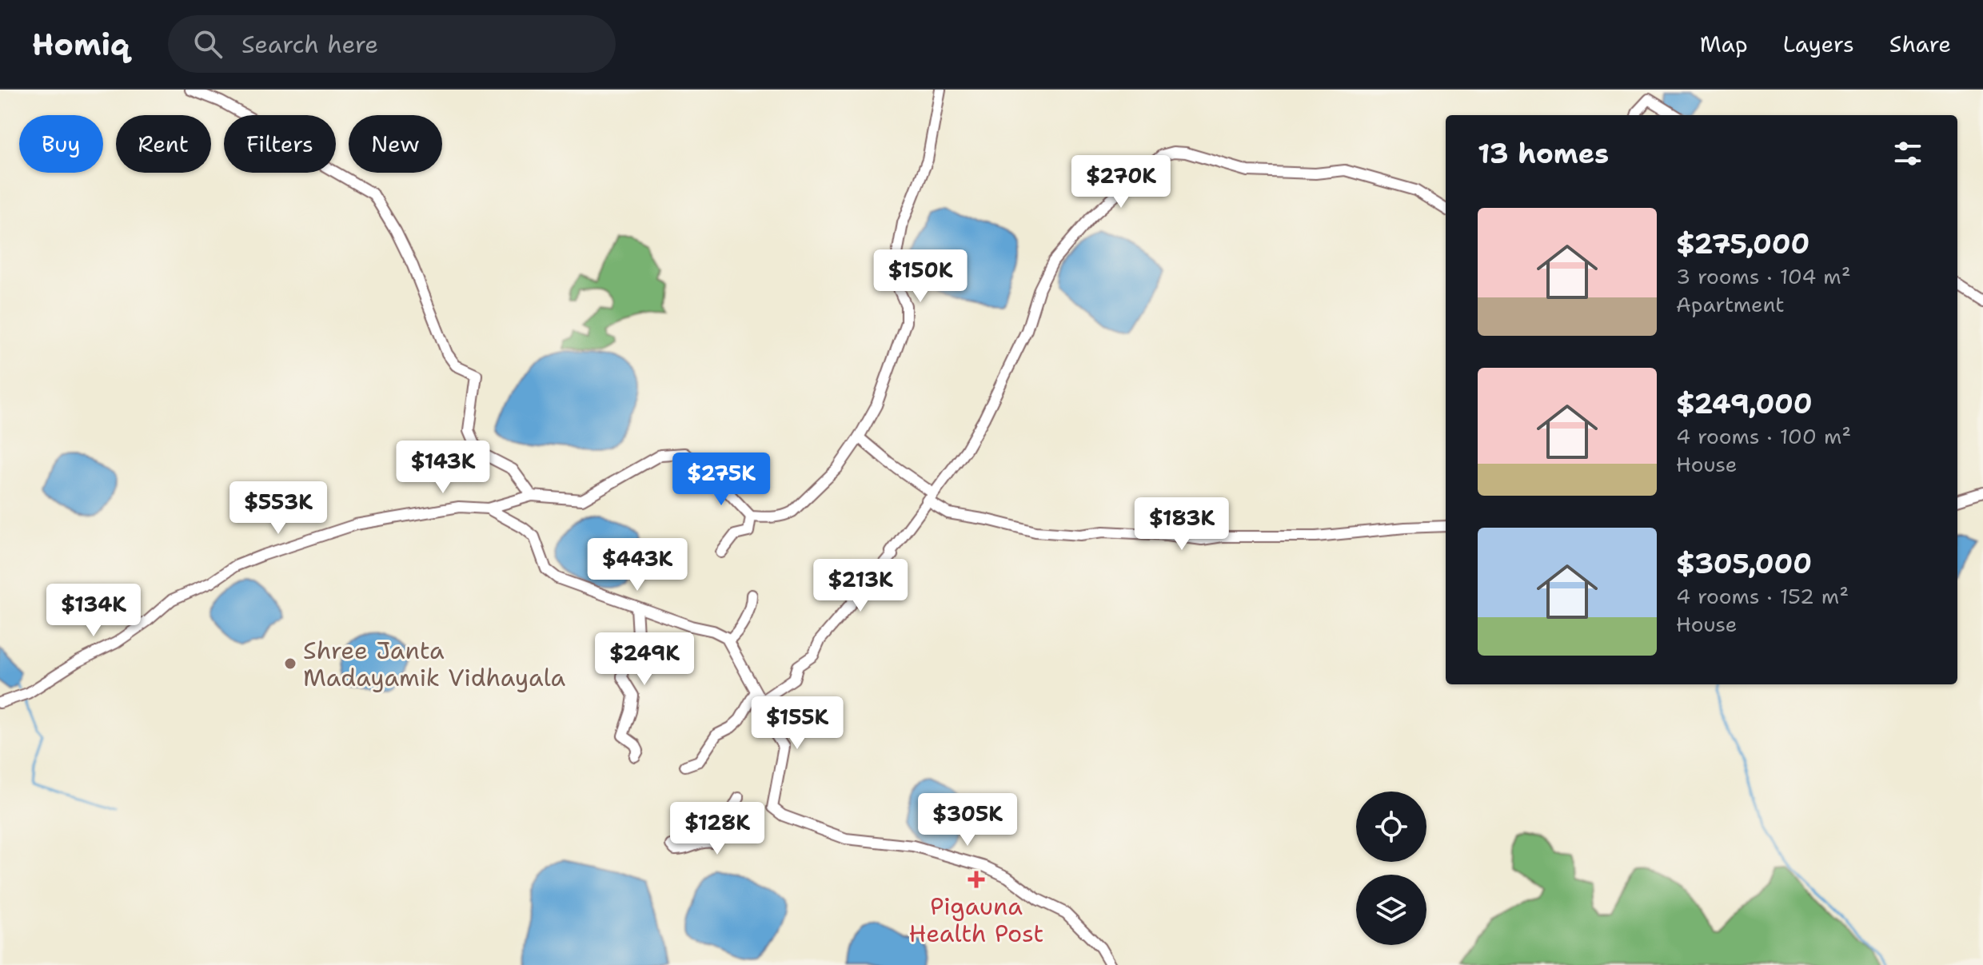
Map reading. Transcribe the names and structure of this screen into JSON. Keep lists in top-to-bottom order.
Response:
{
  "places": {
    "other": ["Shree Janta Madayamik Vidhayala"],
    "health": ["Pigauna Health Post"]
  },
  "page": {
    "header": "Homiq",
    "search": "Search here",
    "nav": ["Map", "Layers", "Share"],
    "chip": [
      "Buy",
      "Rent",
      "Filters",
      "New"
    ],
    "heading": "13 homes",
    "price": [
      "$270K",
      "$150K",
      "$143K",
      "$275K",
      "$553K",
      "$183K",
      "$443K",
      "$213K",
      "$134K",
      "$249K",
      "$155K",
      "$305K",
      "$128K"
    ],
    "list": [
      {
        "name": "$275,000",
        "note": "3 rooms · 104 m² · Apartment"
      },
      {
        "name": "$249,000",
        "note": "4 rooms · 100 m² · House"
      },
      {
        "name": "$305,000",
        "note": "4 rooms · 152 m² · House"
      }
    ]
  }
}
